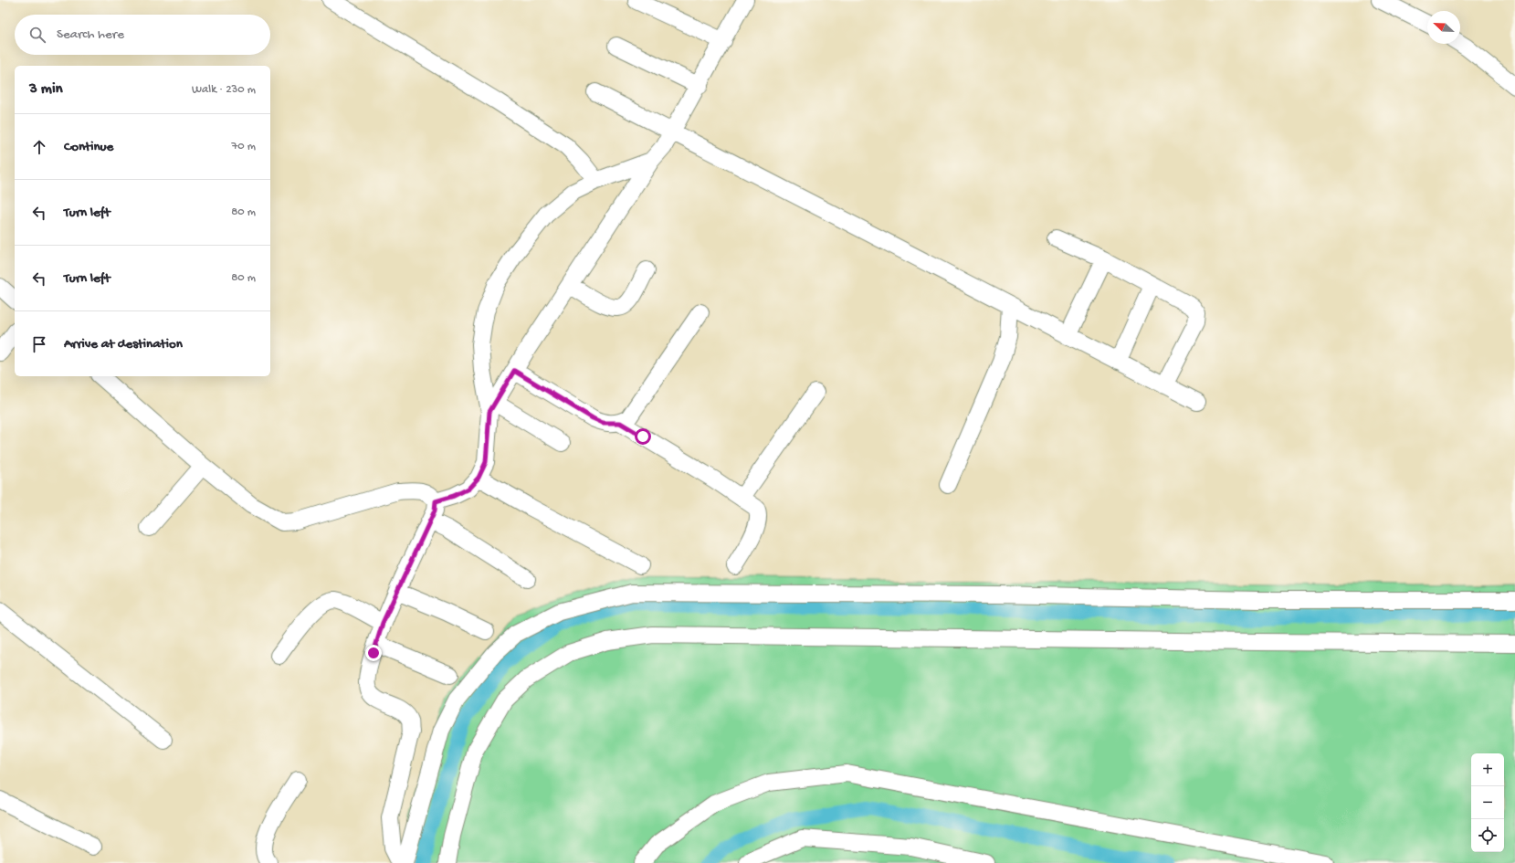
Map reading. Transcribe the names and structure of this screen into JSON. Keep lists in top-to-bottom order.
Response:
{
  "north": "top left",
  "page": {
    "search": "Search here",
    "heading": ["3 min", "Walk · 230 m"],
    "list": [
      ["Continue", "70 m"],
      ["Turn left", "80 m"],
      ["Turn left", "80 m"],
      "Arrive at destination"
    ],
    "map_buttons": ["+", "−"]
  }
}
